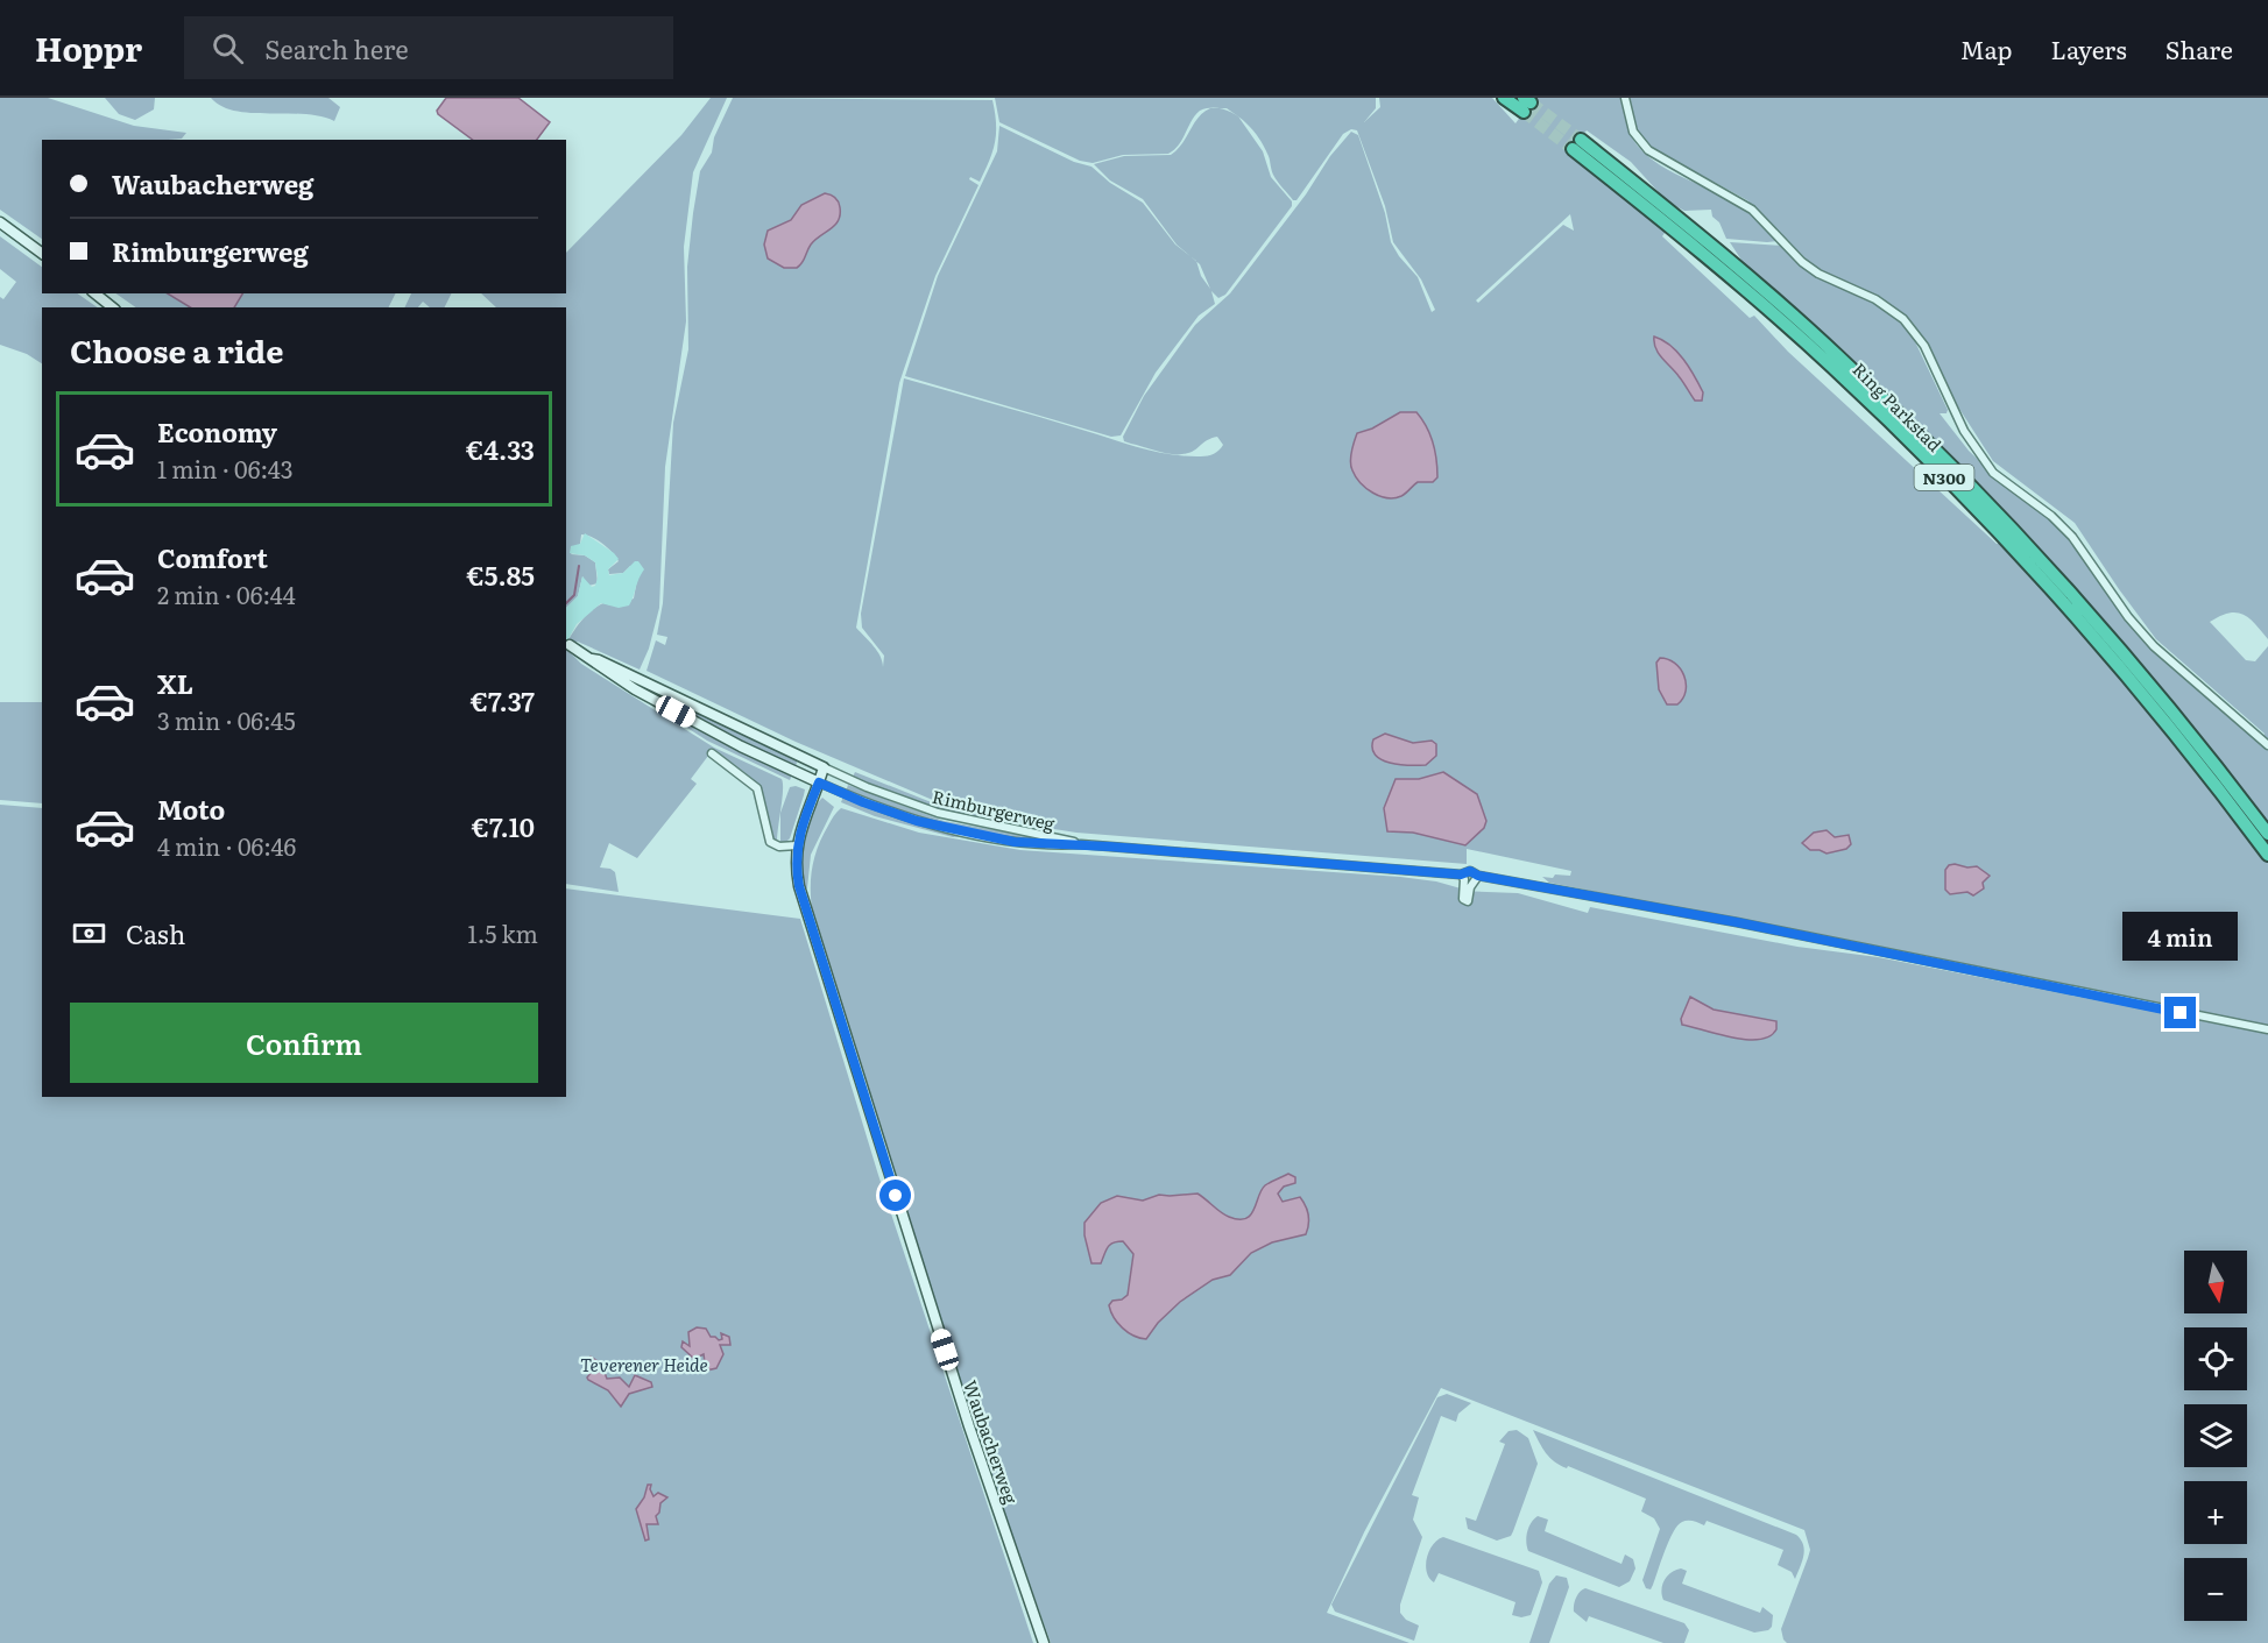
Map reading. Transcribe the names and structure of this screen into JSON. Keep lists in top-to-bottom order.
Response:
{
  "streets": {
    "highway": ["Ring Parkstad", "N300"],
    "street": ["Rimburgerweg", "Waubacherweg"]
  },
  "crossings": [
    ["Rimburgerweg", "Waubacherweg"]
  ],
  "parks": ["Teverener Heide"],
  "north": "bottom",
  "page": {
    "header": "Hoppr",
    "search": "Search here",
    "nav": ["Map", "Layers", "Share"],
    "banner": ["Waubacherweg", "Rimburgerweg"],
    "heading": "Choose a ride",
    "list": [
      {
        "name": "Economy",
        "note": "1 min · 06:43",
        "value": "€4.33"
      },
      {
        "name": "Comfort",
        "note": "2 min · 06:44",
        "value": "€5.85"
      },
      {
        "name": "XL",
        "note": "3 min · 06:45",
        "value": "€7.37"
      },
      {
        "name": "Moto",
        "note": "4 min · 06:46",
        "value": "€7.10"
      }
    ],
    "pay": ["Cash", "1.5 km"],
    "bubble": "4 min",
    "buttons": "Confirm",
    "map_buttons": ["+", "−"]
  }
}
